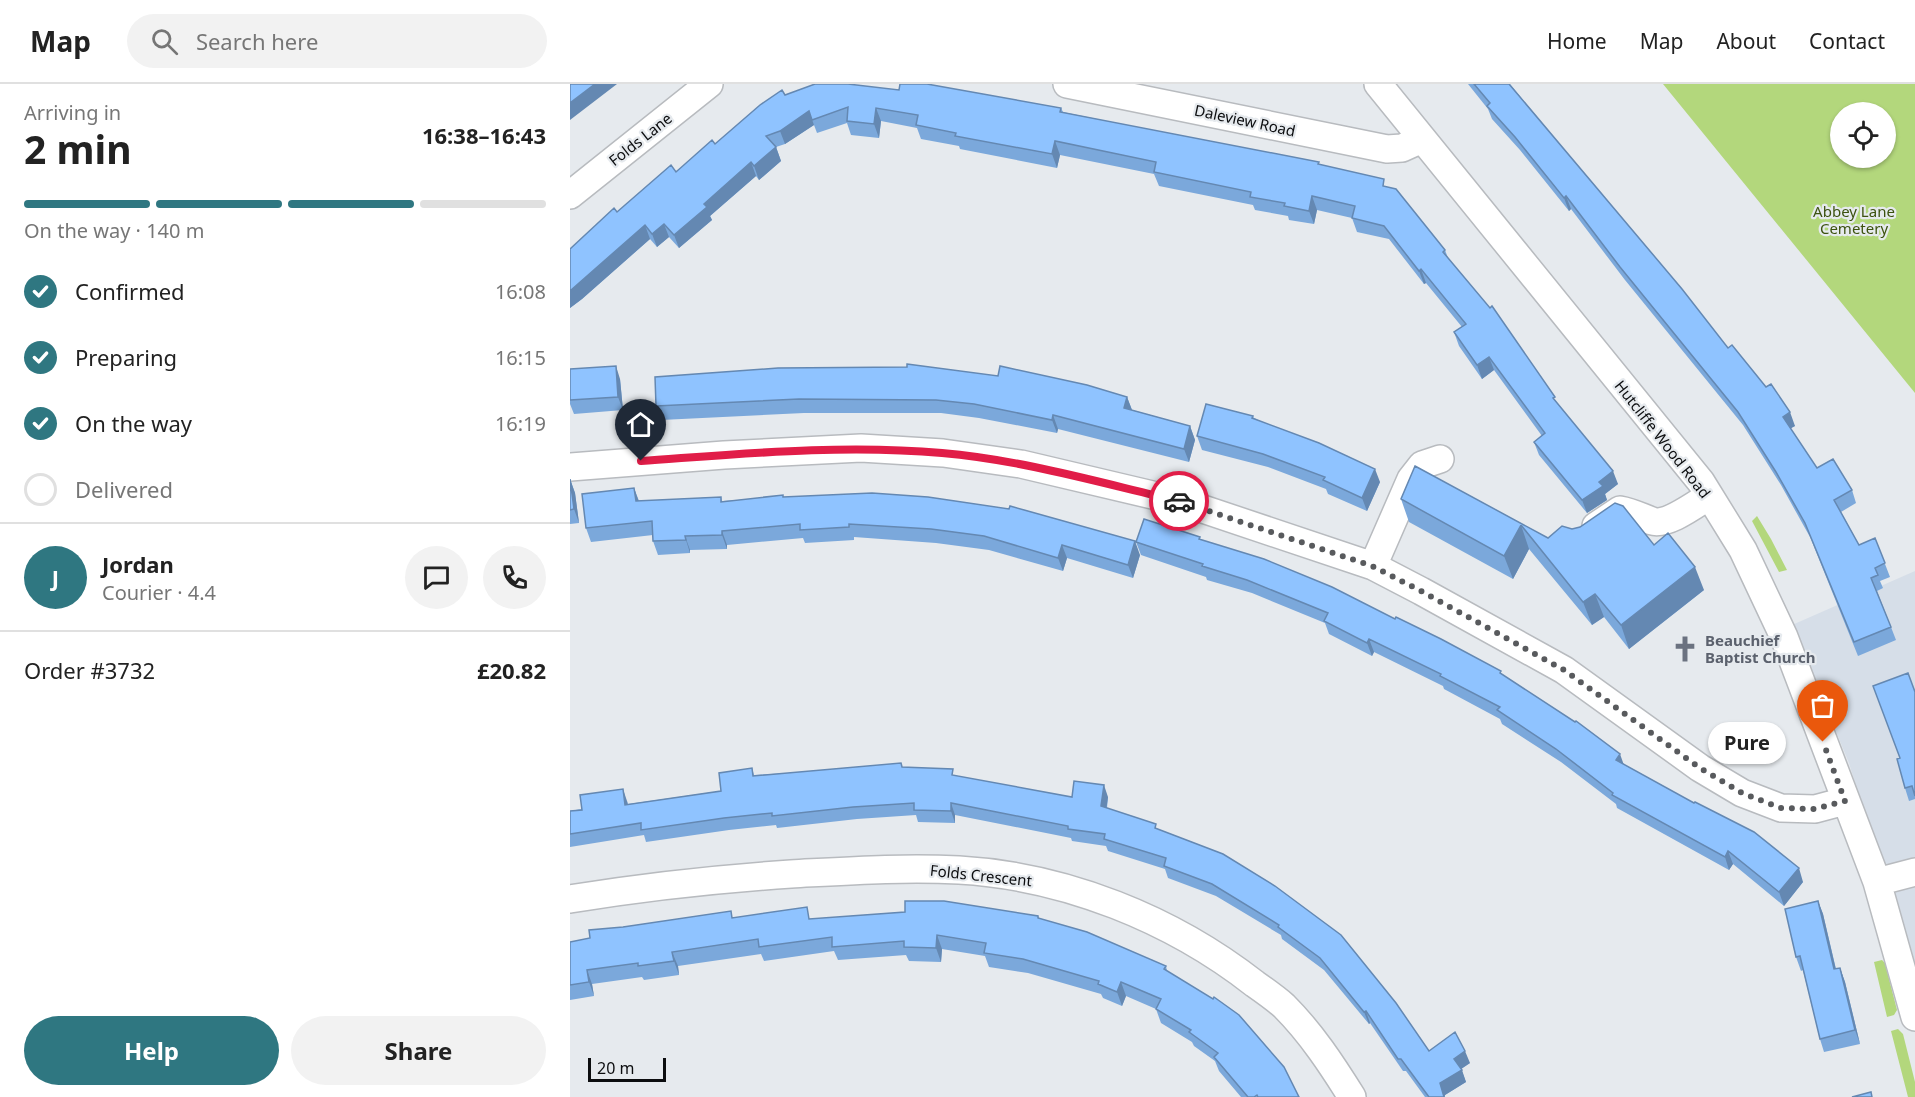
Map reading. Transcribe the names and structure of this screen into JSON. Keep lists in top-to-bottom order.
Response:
{
  "streets": {
    "street": [
      "Daleview Road",
      "Folds Lane",
      "Hutcliffe Wood Road",
      "Folds Crescent"
    ]
  },
  "crossings": [
    ["Daleview Road", "Hutcliffe Wood Road"]
  ],
  "parks": ["Abbey Lane Cemetery"],
  "places": {
    "church": ["Beauchief Baptist Church"],
    "other": ["Pure"]
  },
  "scale_bar": "20 m",
  "page": {
    "header": "Map",
    "search": "Search here",
    "nav": [
      "Home",
      "Map",
      "About",
      "Contact"
    ],
    "heading": ["2 min", "Arriving in", "16:38–16:43"],
    "panel": [
      "Jordan",
      "Courier · 4.4",
      "Order #3732",
      "£20.82"
    ],
    "bar": "On the way · 140 m",
    "list": [
      ["Confirmed", "16:08"],
      ["Preparing", "16:15"],
      ["On the way", "16:19"],
      "Delivered"
    ],
    "round": "J",
    "bubble": "Pure",
    "buttons": ["Help", "Share"],
    "scale": "20 m"
  }
}
